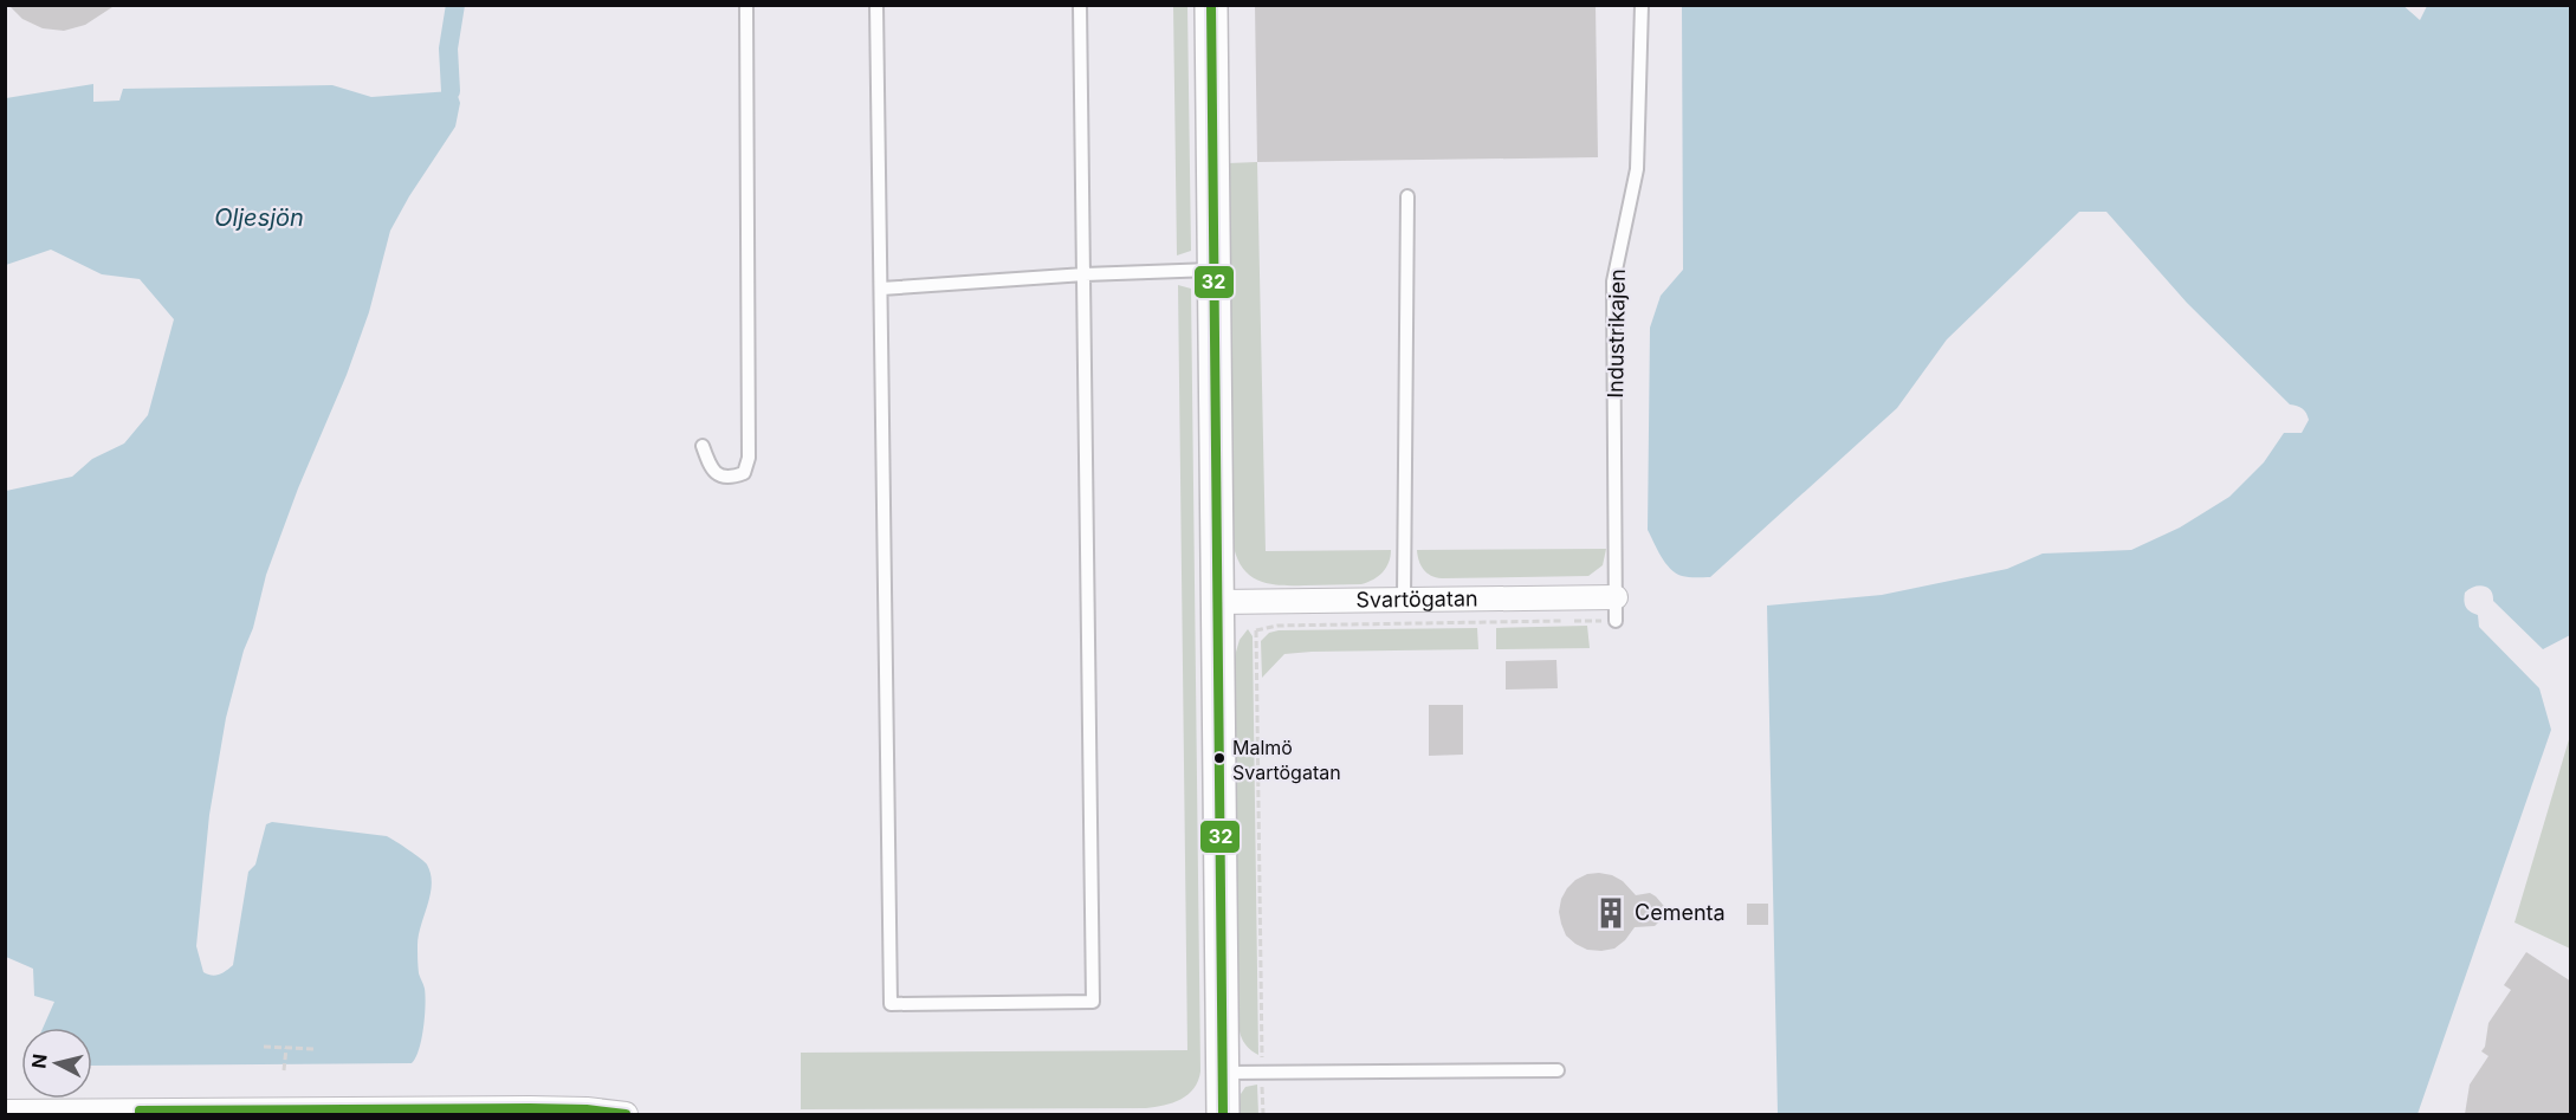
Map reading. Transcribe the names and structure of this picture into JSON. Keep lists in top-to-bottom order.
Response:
{
  "streets": {
    "street": ["Svartögatan"],
    "lane": ["Industrikajen"]
  },
  "crossings": [
    ["Industrikajen", "Svartögatan"]
  ],
  "water": ["Oljesjön"],
  "places": {
    "other": ["Malmö Svartögatan"],
    "building": ["Cementa"]
  },
  "lines": ["transit line 32"],
  "north": "left"
}
